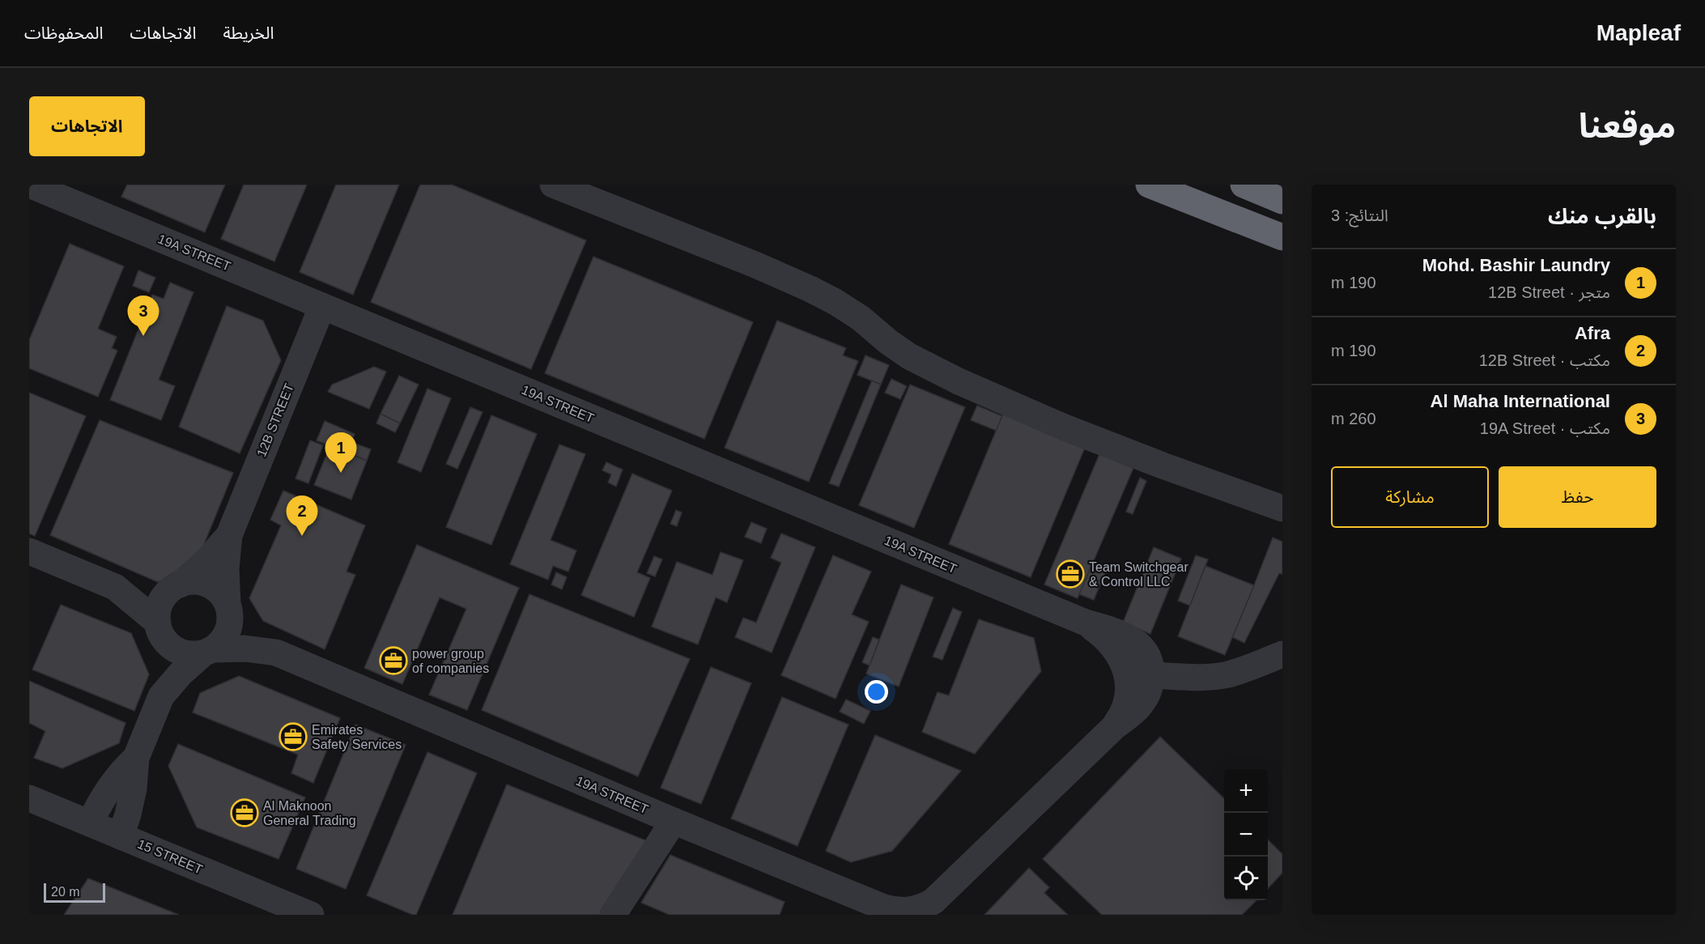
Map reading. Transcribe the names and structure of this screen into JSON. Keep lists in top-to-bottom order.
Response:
{
  "streets": {
    "street": ["19A STREET", "12B STREET", "15 STREET"]
  },
  "crossings": [
    ["19A STREET", "12B STREET"]
  ],
  "places": {
    "office": [
      "Team Switchgear & Control LLC",
      "power group of companies",
      "Emirates Safety Services",
      "Al Maknoon General Trading"
    ]
  },
  "scale_bar": "20 m",
  "page": {
    "header": "Mapleaf",
    "nav": ["الخريطة", "الاتجاهات", "المحفوظات"],
    "title": "موقعنا",
    "buttons": [
      "الاتجاهات",
      ["حفظ", "مشاركة"]
    ],
    "heading": ["بالقرب منك", "النتائج: 3"],
    "list": [
      {
        "mark": "1",
        "name": "Mohd. Bashir Laundry",
        "note": "متجر · 12B Street",
        "value": "190 m"
      },
      {
        "mark": "2",
        "name": "Afra",
        "note": "مكتب · 12B Street",
        "value": "190 m"
      },
      {
        "mark": "3",
        "name": "Al Maha International",
        "note": "مكتب · 19A Street",
        "value": "260 m"
      }
    ],
    "pins": ["3", "1", "2"],
    "map_buttons": ["+", "−"],
    "scale": "20 m"
  }
}
